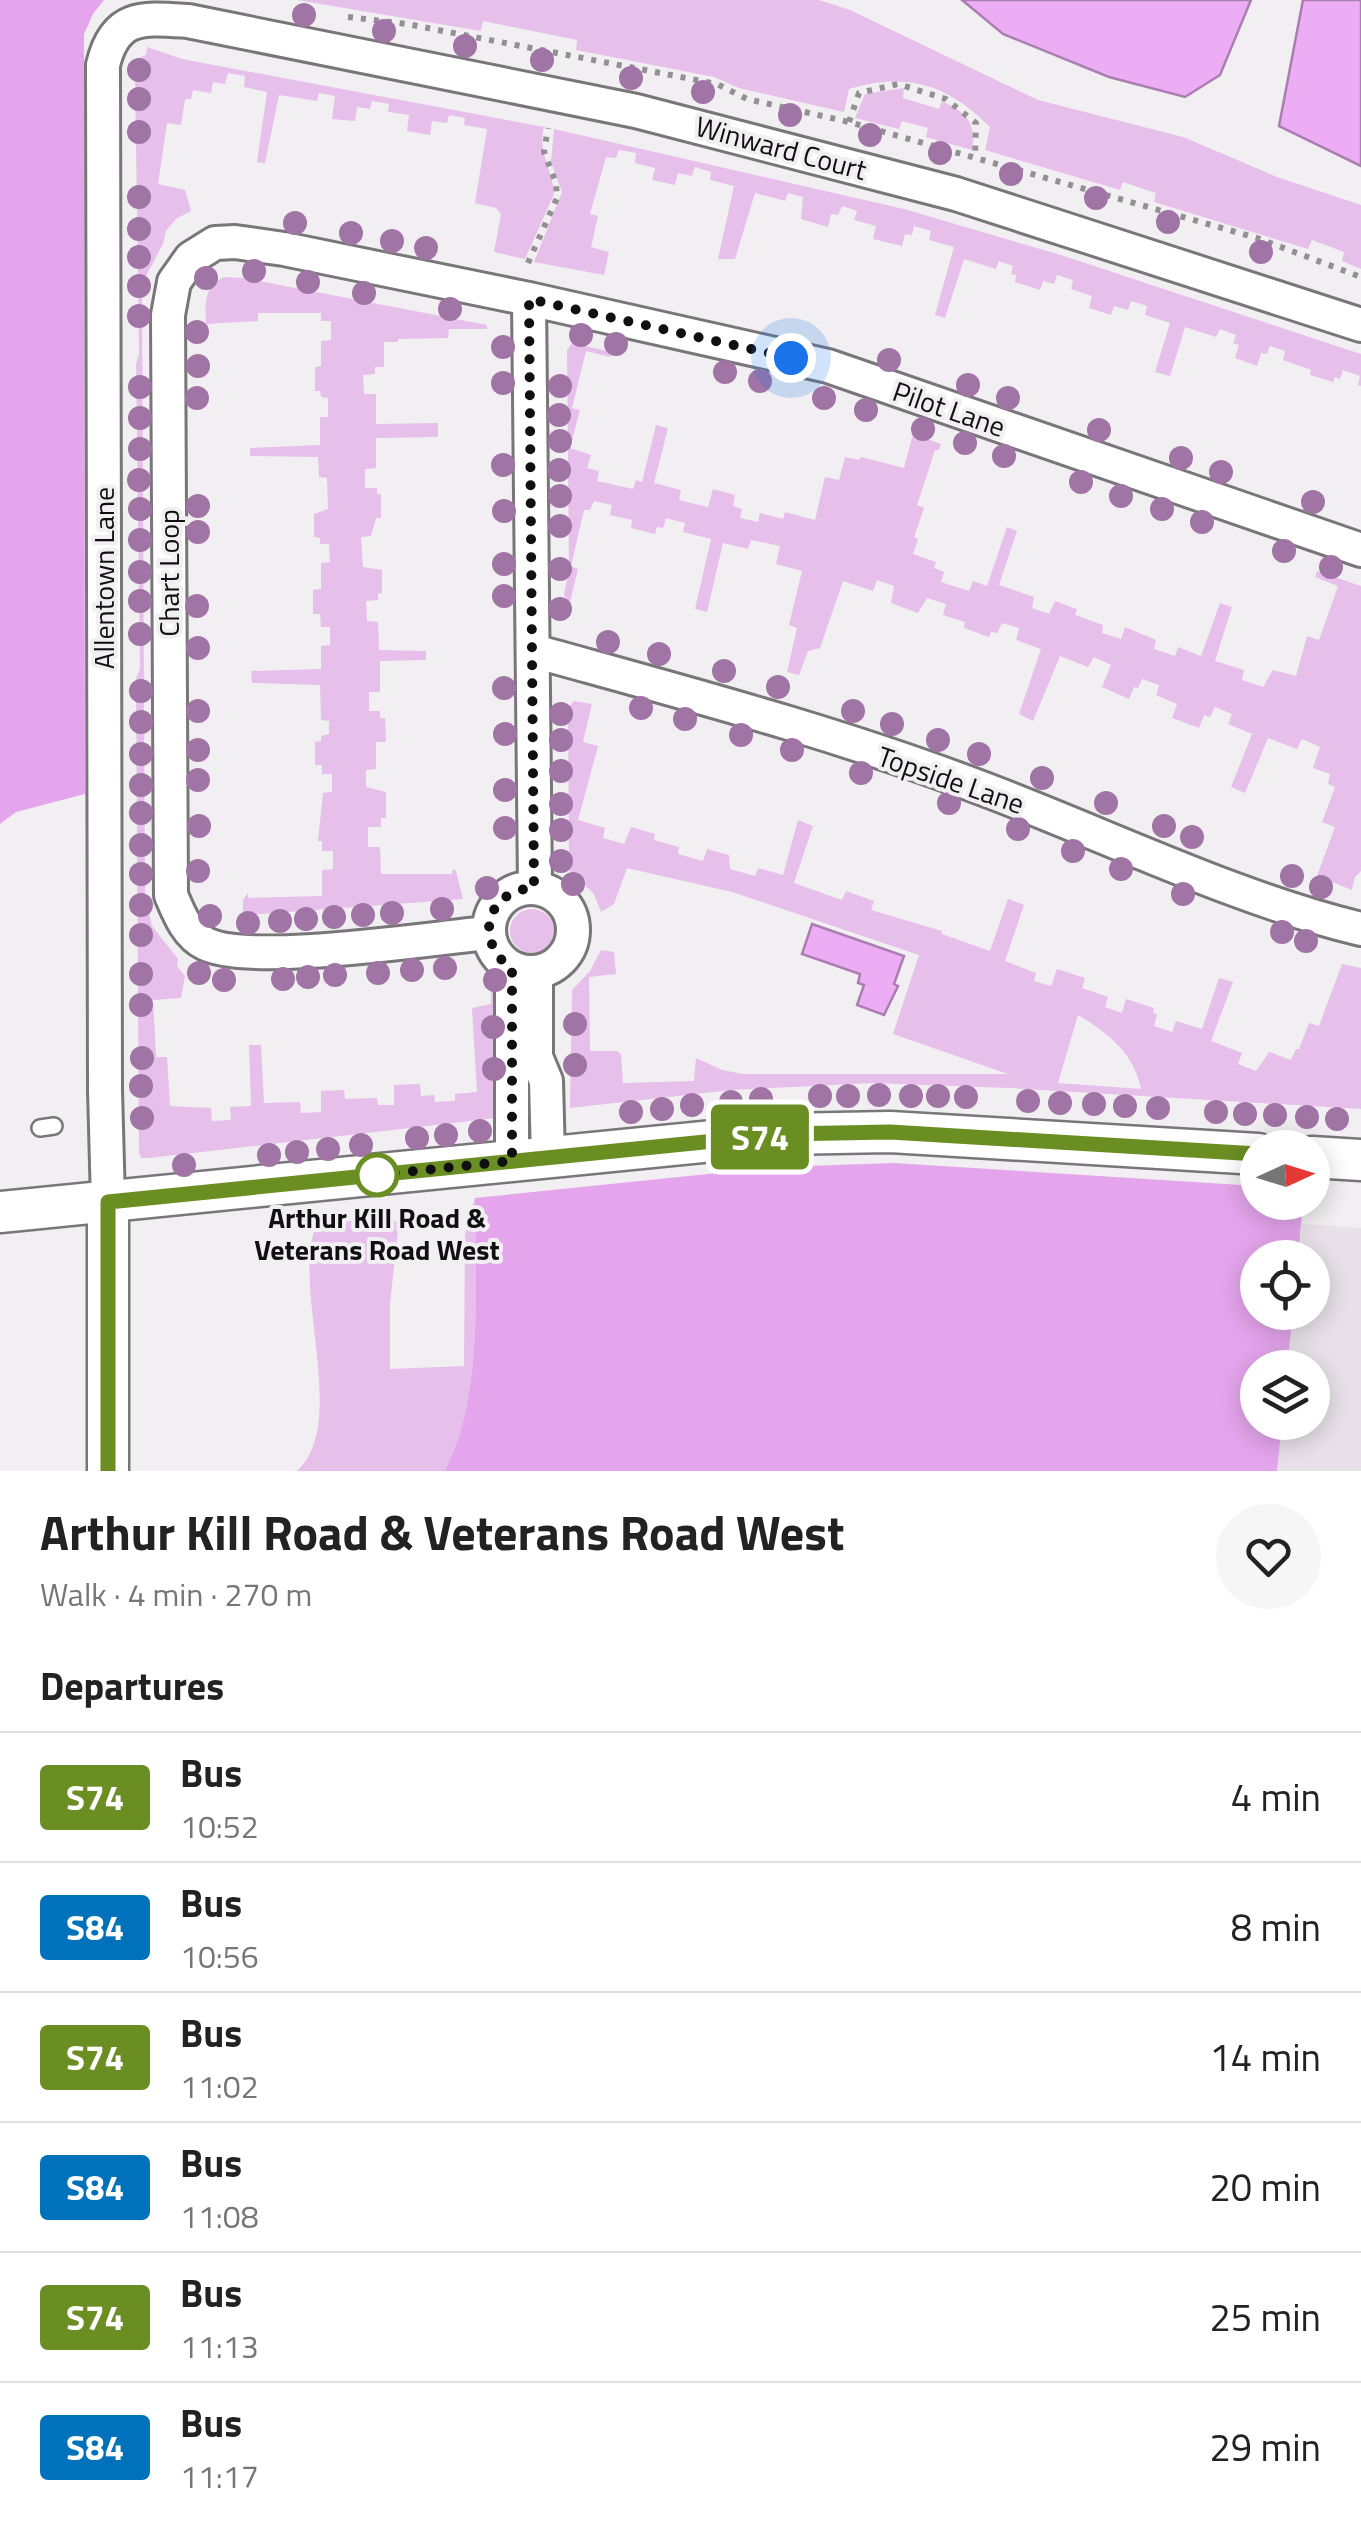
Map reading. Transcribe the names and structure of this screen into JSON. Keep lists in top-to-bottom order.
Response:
{
  "streets": {
    "street": [
      "Winward Court",
      "Pilot Lane",
      "Chart Loop",
      "Allentown Lane",
      "Topside Lane"
    ]
  },
  "crossings": [
    ["Winward Court", "Allentown Lane"],
    ["Pilot Lane", "Chart Loop"]
  ],
  "places": ["Arthur Kill Road & Veterans Road West"],
  "lines": ["bus line S74"],
  "north": "right",
  "page": {
    "on_map": "S74",
    "heading": [
      ["Arthur Kill Road & Veterans Road West", "Walk · 4 min · 270 m"],
      "Departures"
    ],
    "list": [
      {
        "mark": "S74",
        "name": "Bus",
        "note": "10:52",
        "value": "4 min"
      },
      {
        "mark": "S84",
        "name": "Bus",
        "note": "10:56",
        "value": "8 min"
      },
      {
        "mark": "S74",
        "name": "Bus",
        "note": "11:02",
        "value": "14 min"
      },
      {
        "mark": "S84",
        "name": "Bus",
        "note": "11:08",
        "value": "20 min"
      },
      {
        "mark": "S74",
        "name": "Bus",
        "note": "11:13",
        "value": "25 min"
      },
      {
        "mark": "S84",
        "name": "Bus",
        "note": "11:17",
        "value": "29 min"
      }
    ]
  }
}
